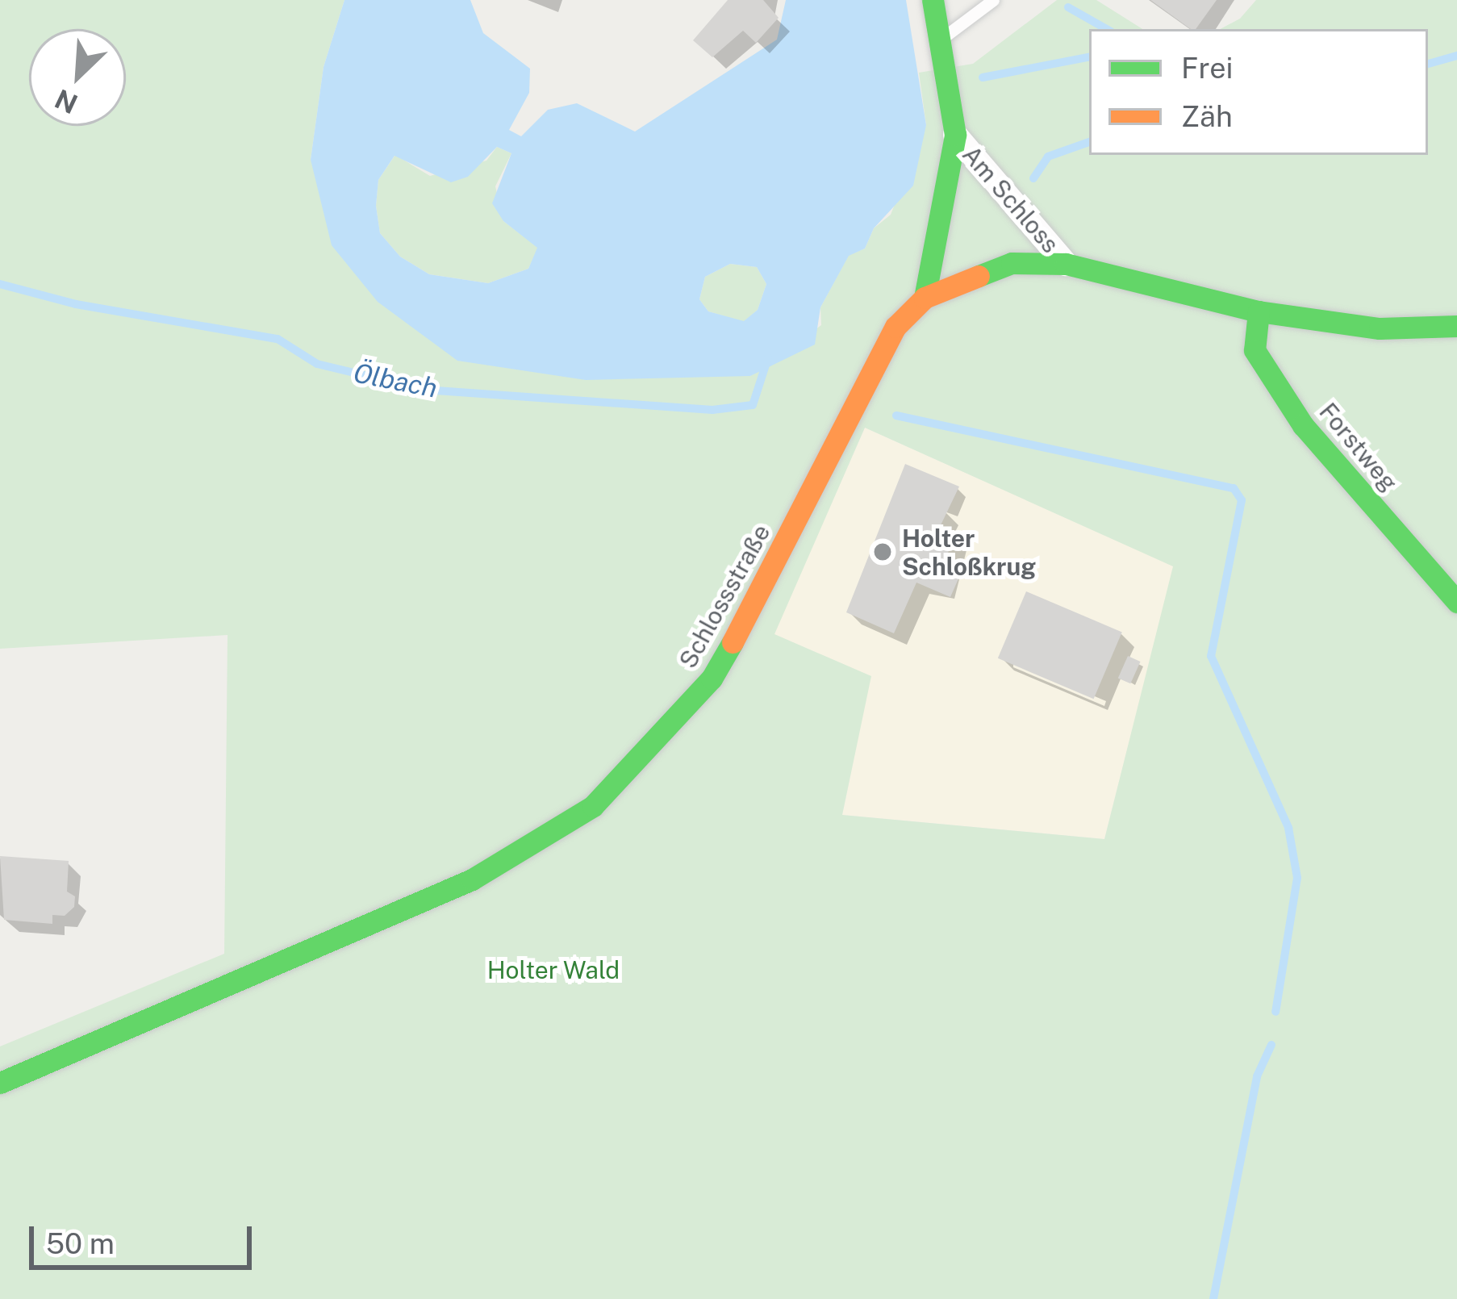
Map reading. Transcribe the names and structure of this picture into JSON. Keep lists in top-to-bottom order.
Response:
{
  "streets": {
    "main road": ["Am Schloss", "Forstweg", "Schlossstraße"]
  },
  "crossings": [
    ["Am Schloss", "Schlossstraße"],
    ["Forstweg", "Schlossstraße"]
  ],
  "water": ["Ölbach"],
  "parks": ["Holter Wald"],
  "places": ["Holter Schloßkrug"],
  "legend": ["Frei", "Zäh"],
  "scale_bar": "50 m",
  "north": "bottom left"
}
